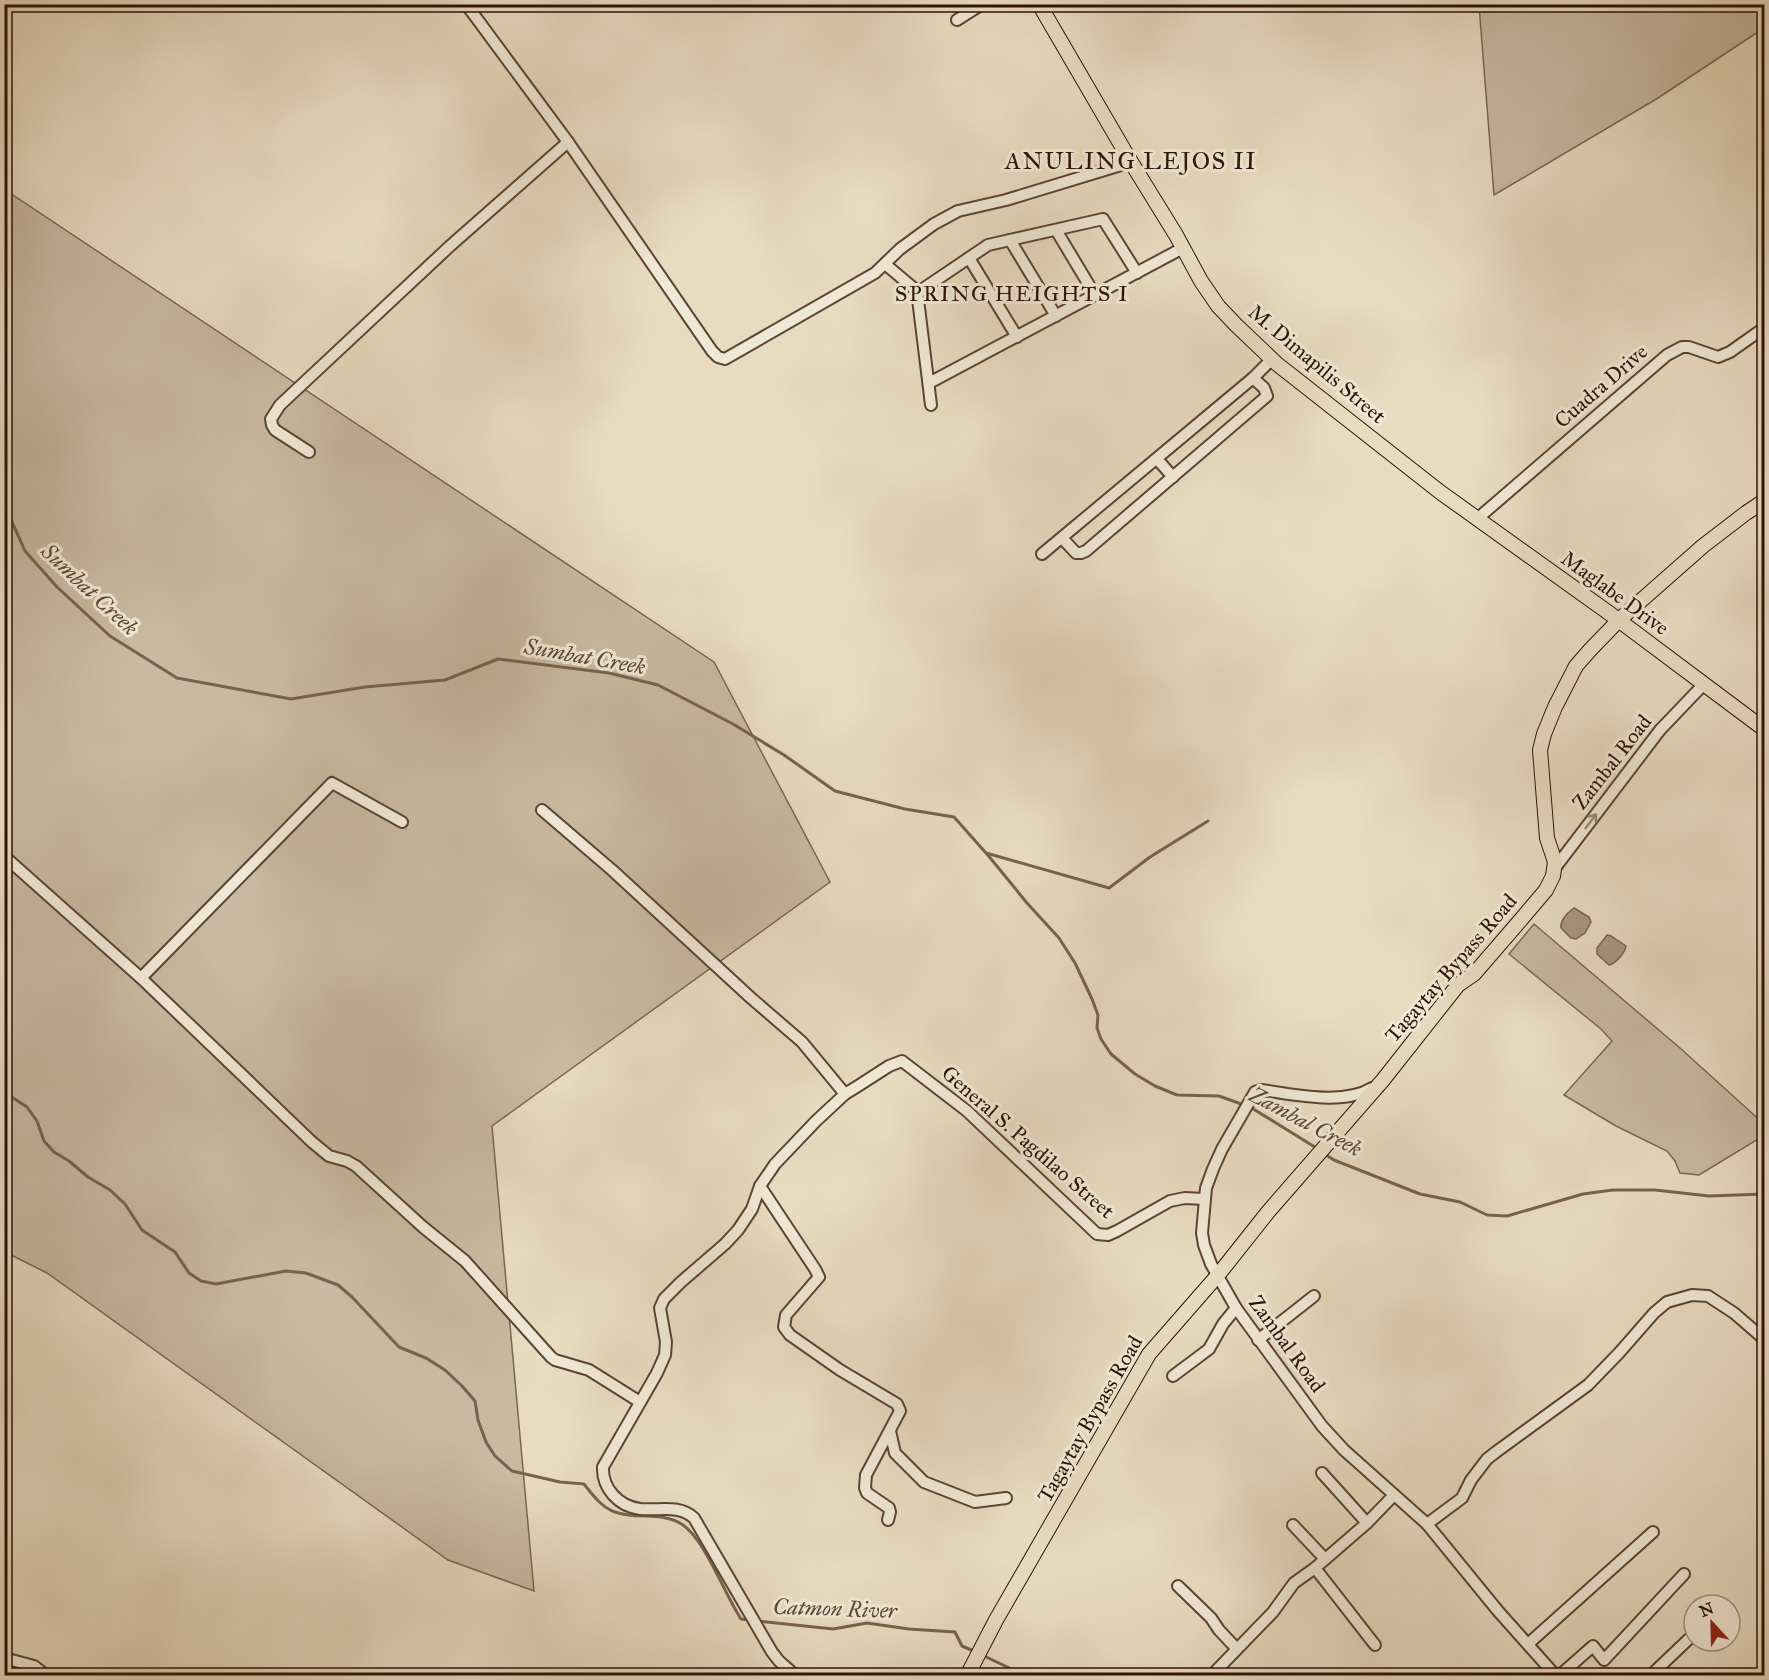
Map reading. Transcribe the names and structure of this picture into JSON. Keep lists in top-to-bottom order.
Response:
{
  "streets": {
    "main road": ["M. Dimapilis Street", "Maglabe Drive", "Tagaytay Bypass Road"],
    "street": ["Cuadra Drive", "Zambal Road", "General S. Pagdilao Street"]
  },
  "crossings": [
    ["M. Dimapilis Street", "Maglabe Drive"],
    ["Cuadra Drive", "Maglabe Drive"],
    ["Maglabe Drive", "Zambal Road"],
    ["Zambal Road", "Tagaytay Bypass Road"],
    ["Zambal Road", "General S. Pagdilao Street"]
  ],
  "districts": ["ANULING LEJOS II", "SPRING HEIGHTS I"],
  "water": ["Sumbat Creek", "Zambal Creek", "Catmon River"],
  "north": "top"
}
